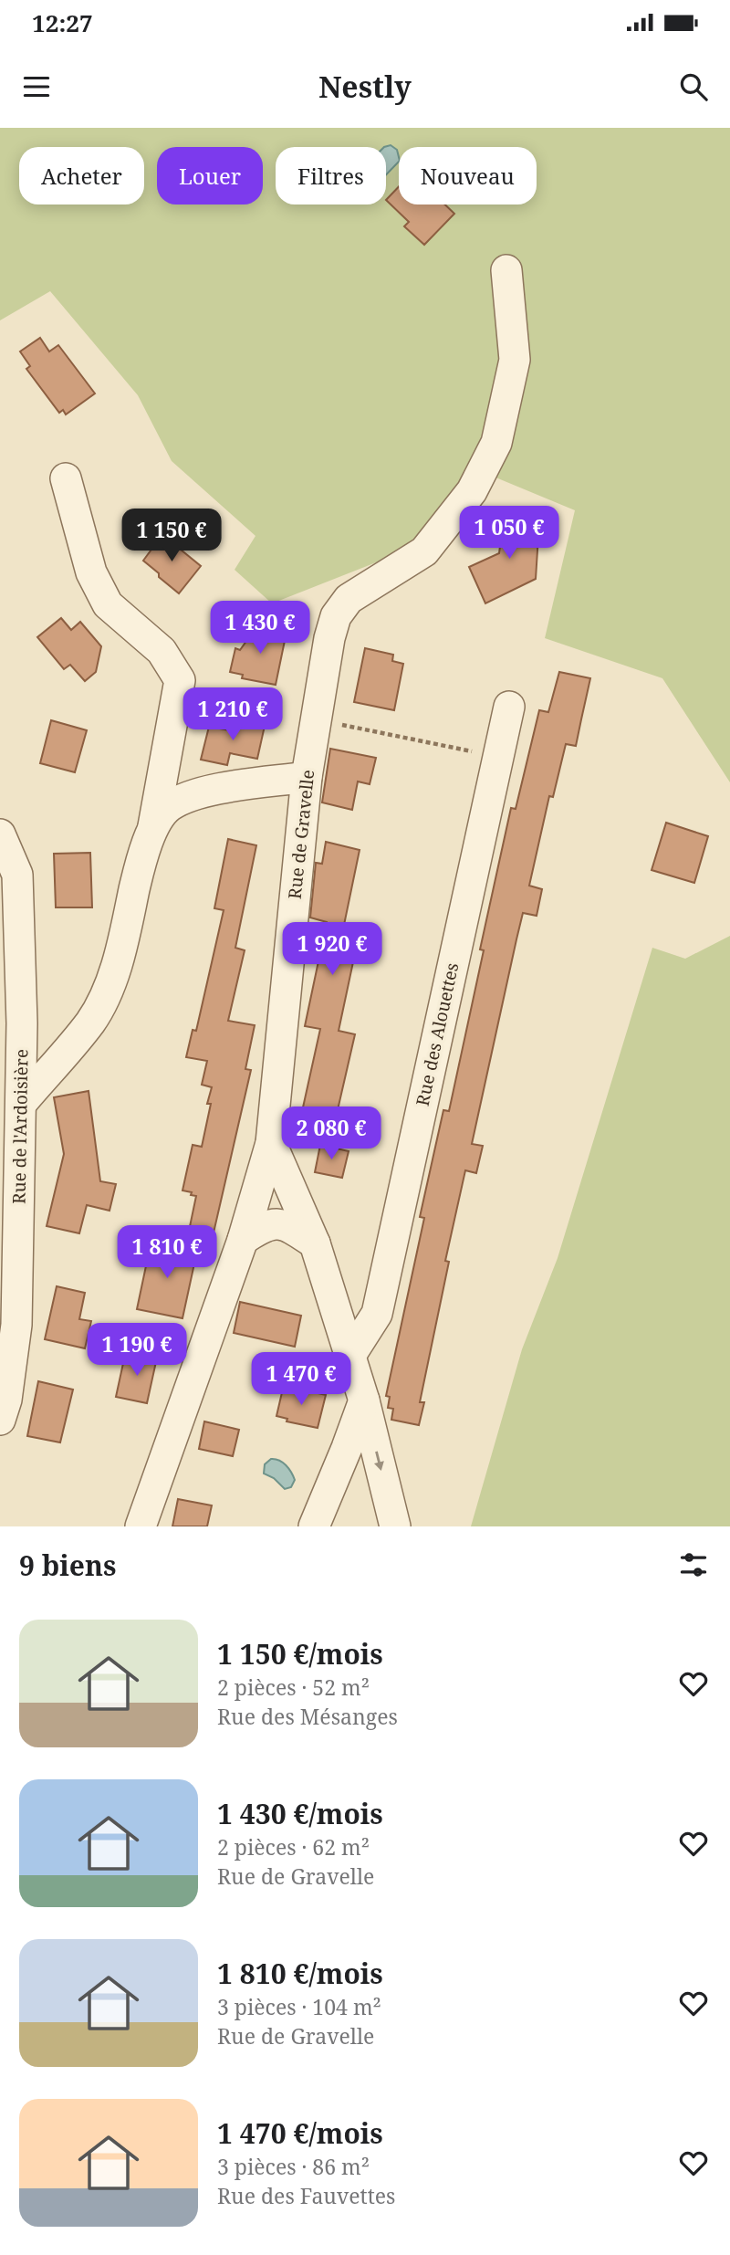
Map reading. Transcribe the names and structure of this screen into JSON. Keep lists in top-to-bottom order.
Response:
{
  "streets": {
    "street": ["Rue de Gravelle", "Rue des Alouettes", "Rue de l'Ardoisière"]
  },
  "page": {
    "status": "12:27",
    "header": "Nestly",
    "chip": [
      "Acheter",
      "Louer",
      "Filtres",
      "Nouveau"
    ],
    "price": [
      "1 050 €",
      "1 150 €",
      "1 430 €",
      "1 210 €",
      "1 920 €",
      "2 080 €",
      "1 810 €",
      "1 190 €",
      "1 470 €"
    ],
    "heading": "9 biens",
    "list": [
      {
        "name": "1 150 €/mois",
        "note": "2 pièces · 52 m² · Rue des Mésanges"
      },
      {
        "name": "1 430 €/mois",
        "note": "2 pièces · 62 m² · Rue de Gravelle"
      },
      {
        "name": "1 810 €/mois",
        "note": "3 pièces · 104 m² · Rue de Gravelle"
      },
      {
        "name": "1 470 €/mois",
        "note": "3 pièces · 86 m² · Rue des Fauvettes"
      }
    ]
  }
}
